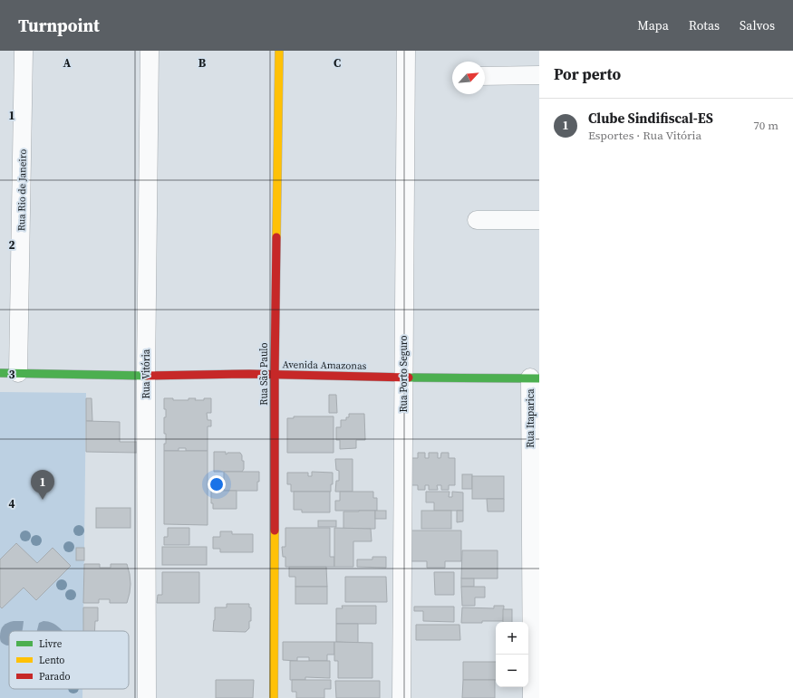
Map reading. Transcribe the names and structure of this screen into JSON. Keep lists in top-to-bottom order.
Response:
{
  "streets": {
    "street": [
      "Rua Rio de Janeiro",
      "Avenida Amazonas",
      "Rua Vitória",
      "Rua São Paulo",
      "Rua Porto Seguro",
      "Rua Itaparica"
    ]
  },
  "crossings": [
    ["Rua Rio de Janeiro", "Avenida Amazonas"],
    ["Avenida Amazonas", "Rua Vitória"],
    ["Avenida Amazonas", "Rua São Paulo"],
    ["Avenida Amazonas", "Rua Porto Seguro"],
    ["Avenida Amazonas", "Rua Itaparica"]
  ],
  "legend": ["Livre", "Lento", "Parado"],
  "north": "top right",
  "page": {
    "header": "Turnpoint",
    "nav": ["Mapa", "Rotas", "Salvos"],
    "heading": "Por perto",
    "list": [
      {
        "mark": "1",
        "name": "Clube Sindifiscal-ES",
        "note": "Esportes · Rua Vitória",
        "value": "70 m"
      }
    ],
    "pins": "1",
    "map_buttons": ["+", "−"]
  },
  "grid": {
    "columns": ["A", "B", "C"],
    "rows": [
      "1",
      "2",
      "3",
      "4"
    ]
  }
}
